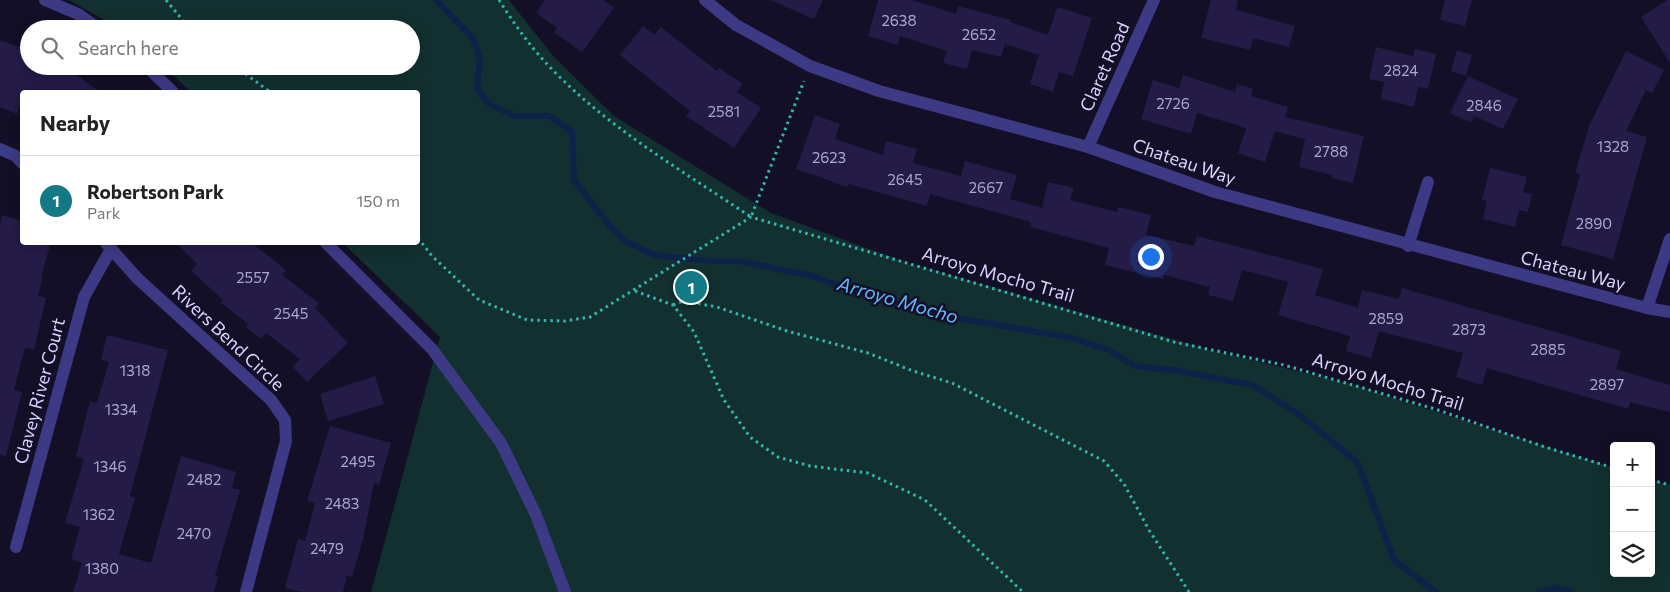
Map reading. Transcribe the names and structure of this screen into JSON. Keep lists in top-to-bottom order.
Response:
{
  "streets": {
    "street": [
      "Claret Road",
      "Chateau Way",
      "Rivers Bend Circle",
      "Clavey River Court"
    ],
    "path": ["Arroyo Mocho Trail"]
  },
  "crossings": [
    ["Claret Road", "Chateau Way"],
    ["Rivers Bend Circle", "Clavey River Court"]
  ],
  "water": ["Arroyo Mocho"],
  "house_numbers": [
    "2638",
    "2652",
    "2824",
    "2726",
    "2846",
    "2581",
    "1328",
    "2788",
    "2623",
    "2645",
    "2667",
    "2890",
    "2557",
    "2545",
    "2859",
    "2873",
    "2885",
    "1318",
    "2897",
    "1334",
    "2495",
    "1346",
    "2482",
    "2483",
    "1362",
    "2470",
    "2479",
    "1380"
  ],
  "page": {
    "search": "Search here",
    "heading": "Nearby",
    "list": [
      {
        "mark": "1",
        "name": "Robertson Park",
        "note": "Park",
        "value": "150 m"
      }
    ],
    "pins": "1",
    "map_buttons": ["+", "−"]
  }
}
